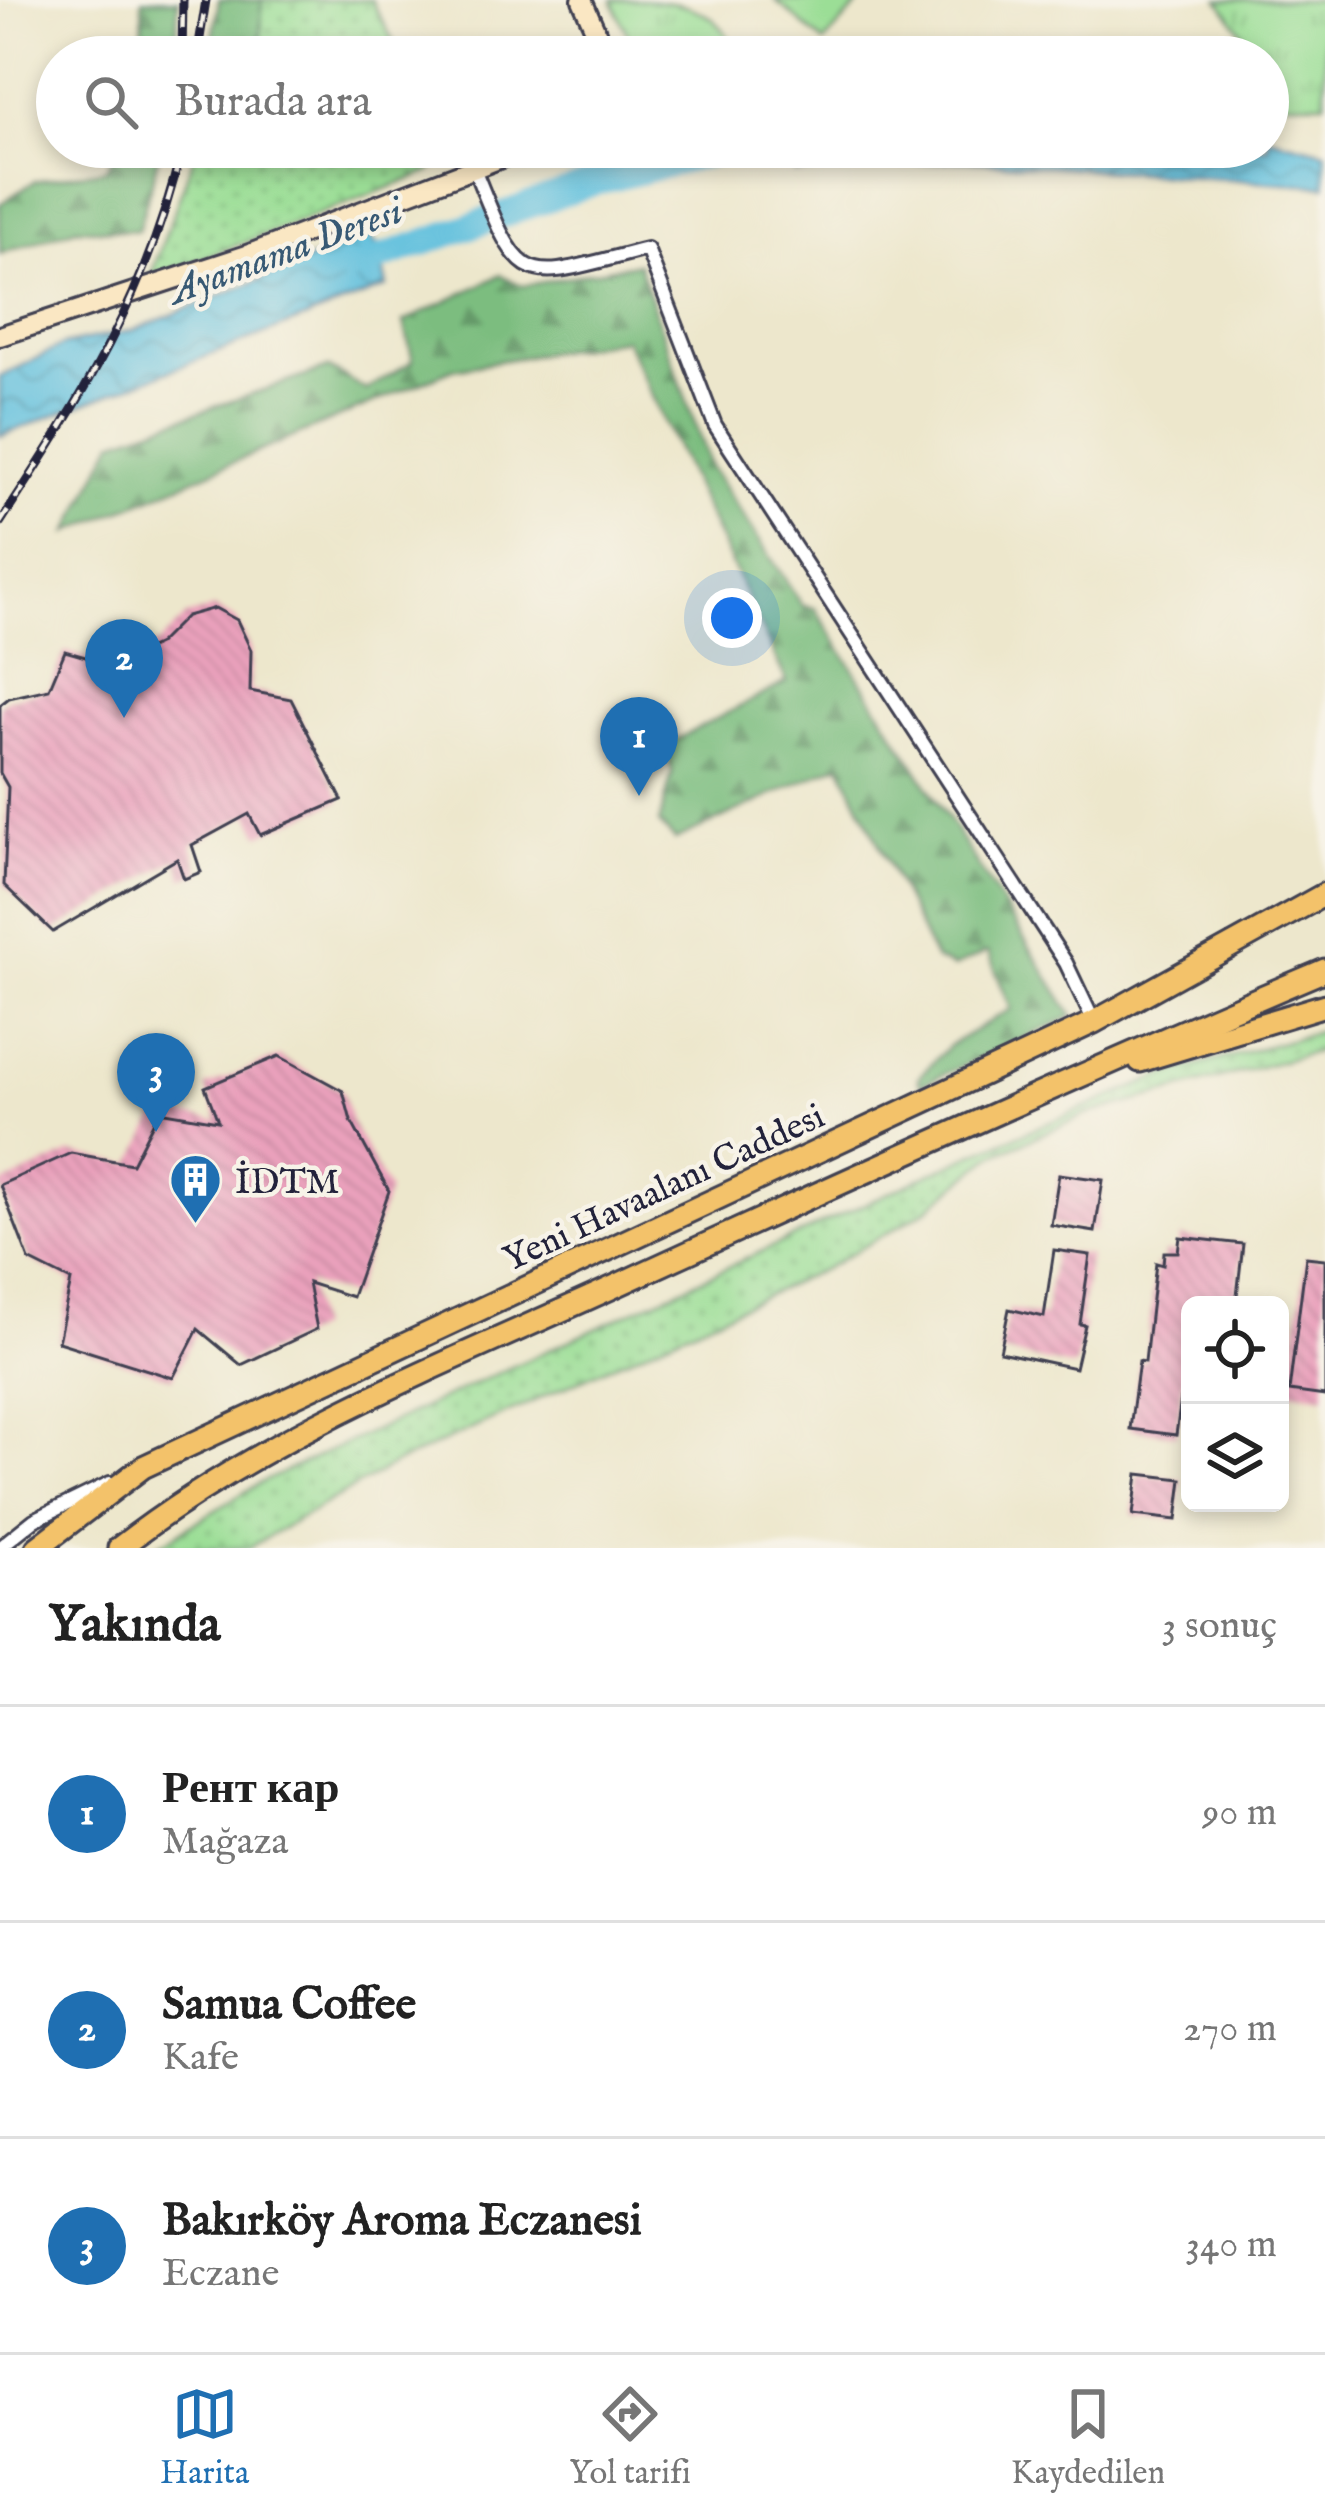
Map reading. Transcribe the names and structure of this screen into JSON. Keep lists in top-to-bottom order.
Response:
{
  "streets": {
    "main road": ["Yeni Havaalanı Caddesi"]
  },
  "water": ["Ayamama Deresi"],
  "places": {
    "building": ["İDTM"]
  },
  "page": {
    "search": "Burada ara",
    "pins": ["2", "1", "3"],
    "heading": ["Yakında", "3 sonuç"],
    "list": [
      {
        "mark": "1",
        "name": "Рент кар",
        "note": "Mağaza",
        "value": "90 m"
      },
      {
        "mark": "2",
        "name": "Samua Coffee",
        "note": "Kafe",
        "value": "270 m"
      },
      {
        "mark": "3",
        "name": "Bakırköy Aroma Eczanesi",
        "note": "Eczane",
        "value": "340 m"
      }
    ],
    "nav": ["Harita", "Yol tarifi", "Kaydedilen"]
  }
}
